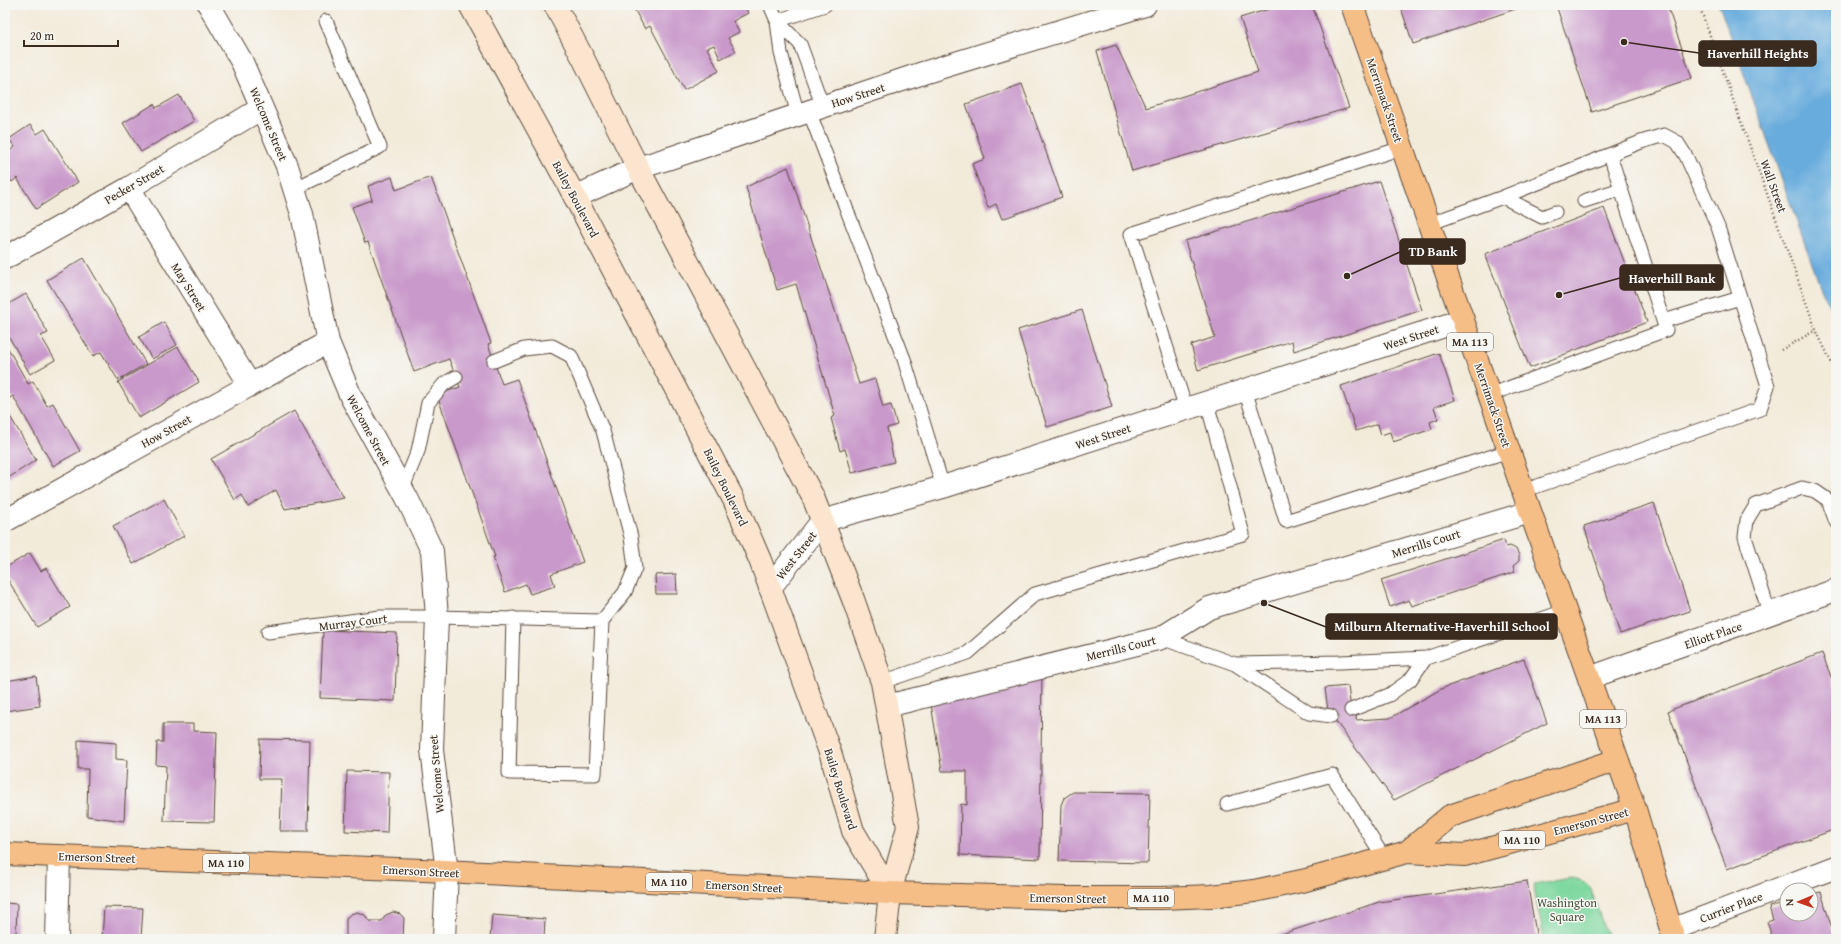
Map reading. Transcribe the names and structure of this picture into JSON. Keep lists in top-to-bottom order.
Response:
{
  "streets": {
    "main road": [
      "Merrimack Street",
      "Bailey Boulevard",
      "MA 113",
      "Emerson Street",
      "MA 110"
    ],
    "street": [
      "How Street",
      "Welcome Street",
      "Pecker Street",
      "May Street",
      "West Street",
      "Merrills Court",
      "Elliott Place",
      "Currier Place"
    ],
    "lane": ["Murray Court"],
    "path": ["Wall Street"]
  },
  "crossings": [
    ["How Street", "Welcome Street"],
    ["How Street", "Bailey Boulevard"],
    ["How Street", "May Street"],
    ["Merrimack Street", "West Street"],
    ["Merrimack Street", "Merrills Court"],
    ["Merrimack Street", "Elliott Place"],
    ["Merrimack Street", "Emerson Street"],
    ["Welcome Street", "Pecker Street"],
    ["Welcome Street", "Murray Court"],
    ["Welcome Street", "Emerson Street"],
    ["Pecker Street", "May Street"],
    ["Bailey Boulevard", "West Street"],
    ["Bailey Boulevard", "Emerson Street"]
  ],
  "parks": ["Washington Square"],
  "places": [
    "Haverhill Heights",
    "TD Bank",
    "Haverhill Bank",
    "Milburn Alternative-Haverhill School"
  ],
  "scale_bar": "20 m",
  "north": "left"
}
